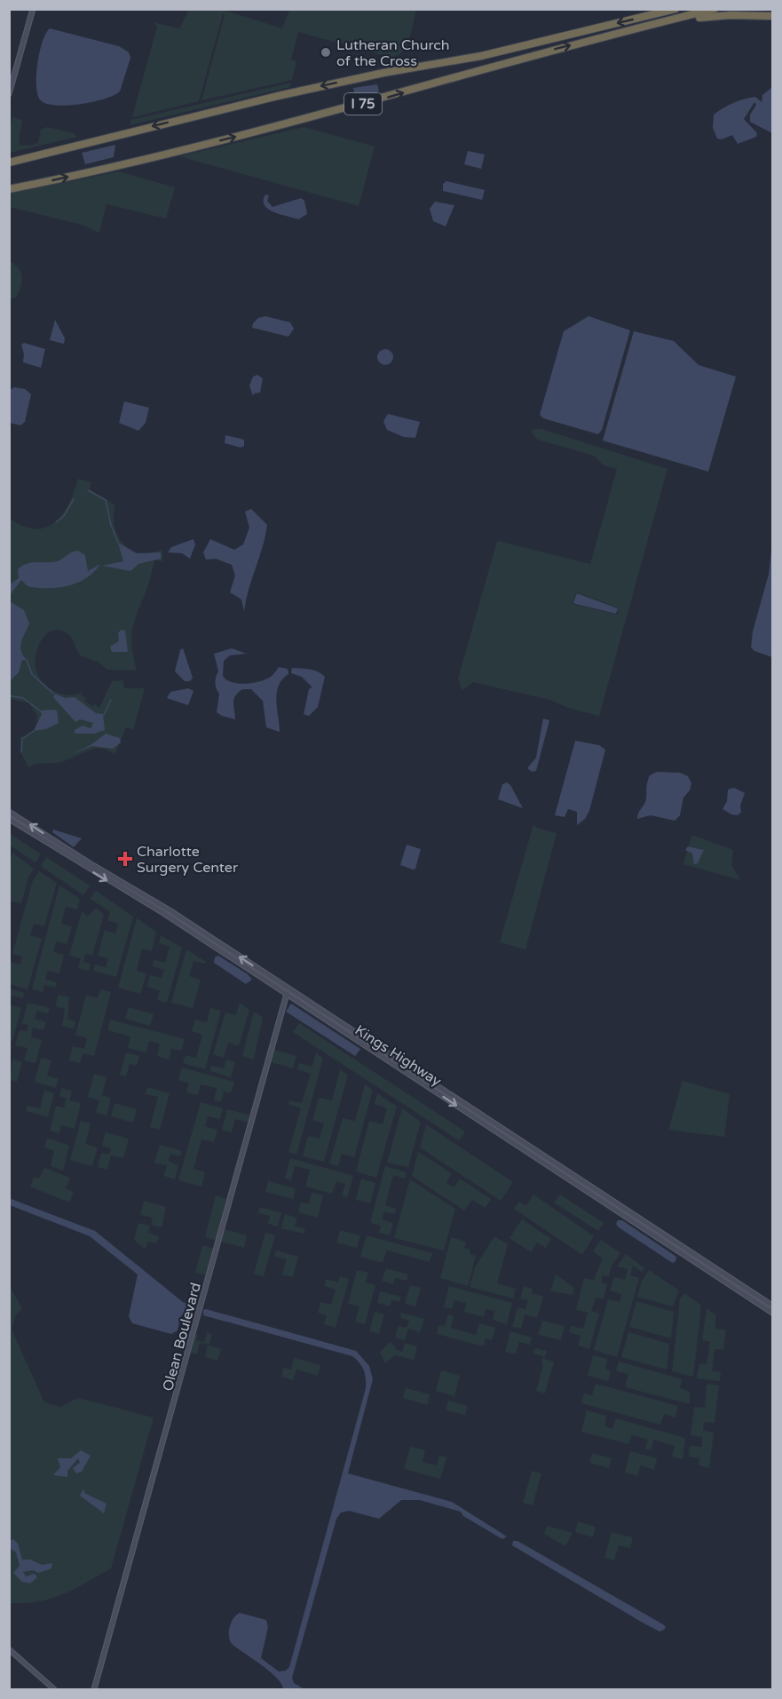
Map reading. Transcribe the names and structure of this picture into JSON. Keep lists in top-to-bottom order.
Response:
{
  "streets": {
    "highway": ["I 75"],
    "main road": ["Kings Highway", "Olean Boulevard"]
  },
  "crossings": [
    ["Kings Highway", "Olean Boulevard"]
  ],
  "places": {
    "other": ["Lutheran Church of the Cross"],
    "health": ["Charlotte Surgery Center"]
  }
}
